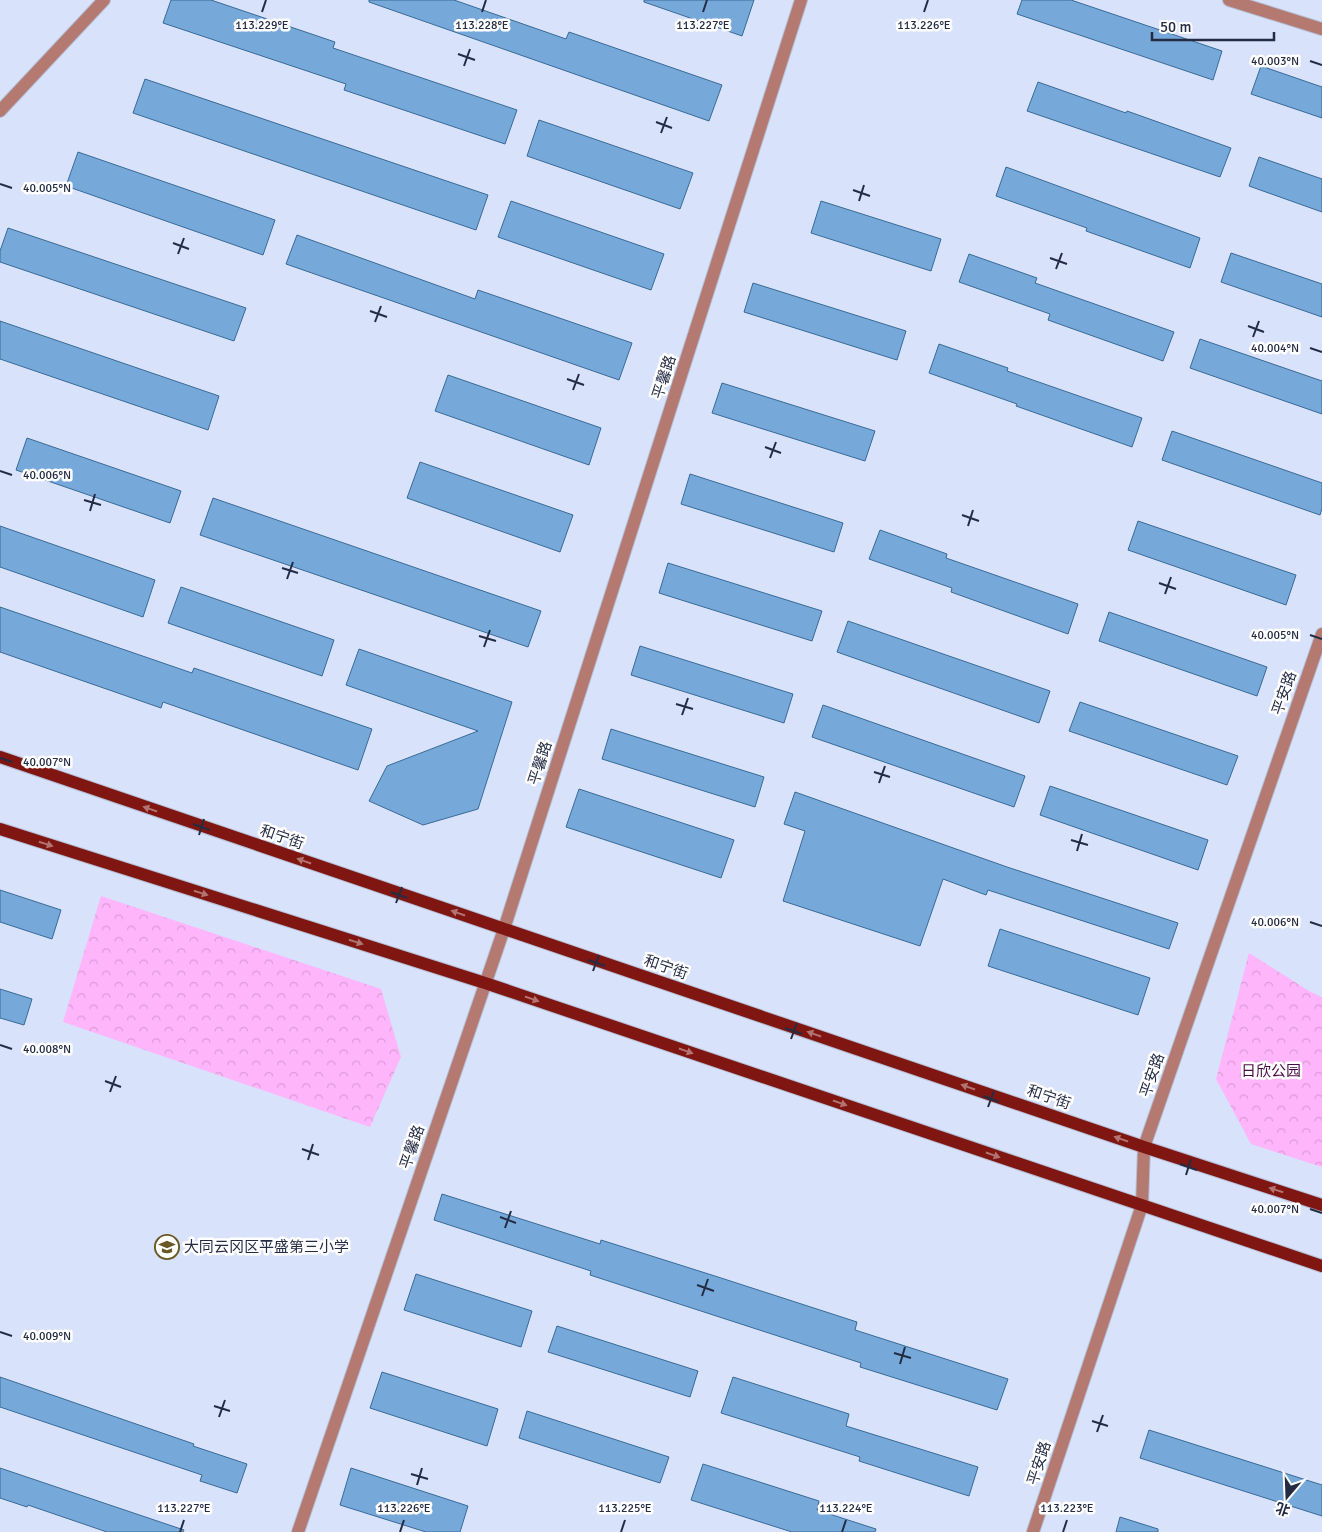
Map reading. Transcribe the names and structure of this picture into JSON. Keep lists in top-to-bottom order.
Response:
{
  "streets": {
    "main road": ["和宁街"],
    "street": ["平馨路", "平安路"]
  },
  "crossings": [
    ["平馨路", "和宁街"],
    ["平安路", "和宁街"]
  ],
  "parks": ["日欣公园"],
  "places": {
    "school or university": ["大同云冈区平盛第三小学"]
  },
  "scale_bar": "50 m",
  "north": "bottom",
  "coordinates": [
    "113.228°E",
    "113.227°E",
    "113.226°E",
    "113.229°E",
    "40.003°N",
    "40.005°N",
    "40.004°N",
    "40.006°N",
    "40.007°N",
    "40.008°N",
    "40.009°N",
    "113.225°E",
    "113.224°E",
    "113.223°E"
  ]
}
